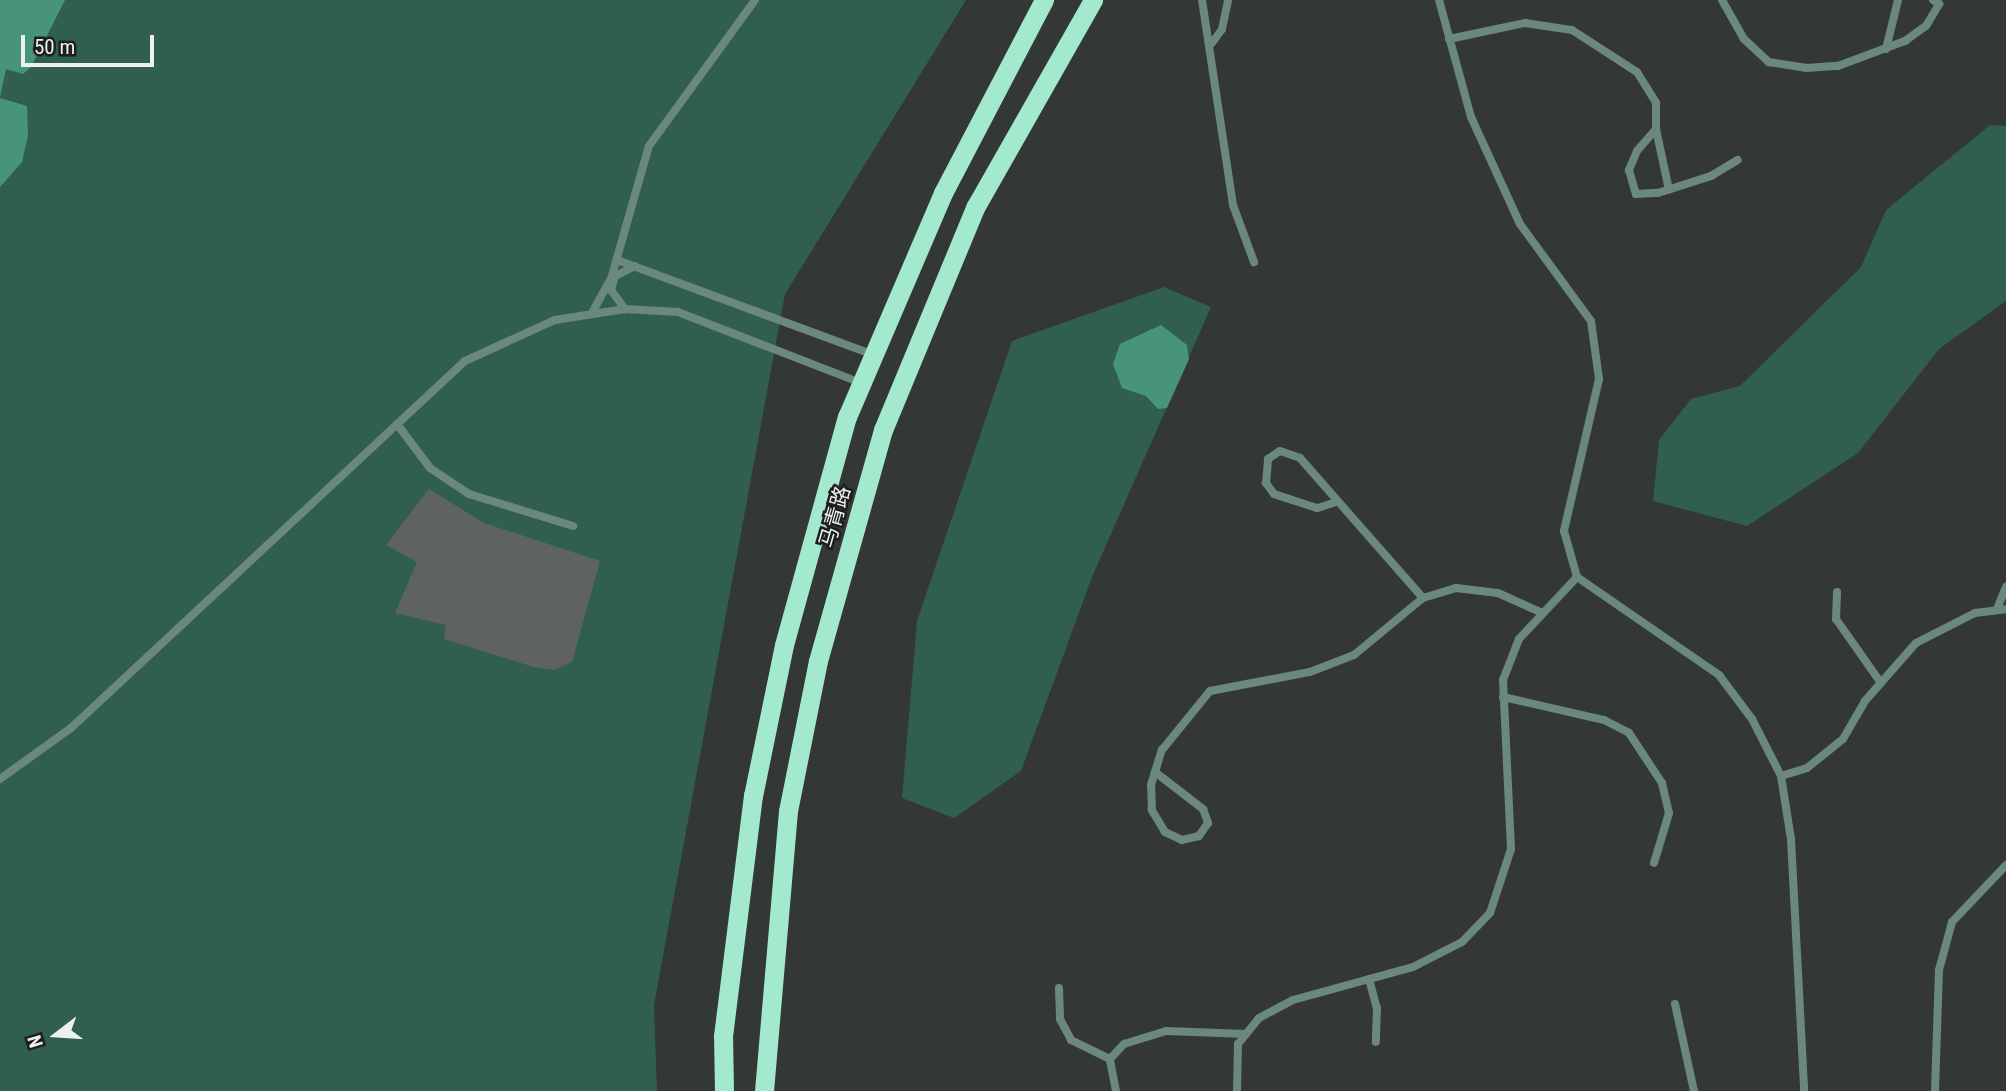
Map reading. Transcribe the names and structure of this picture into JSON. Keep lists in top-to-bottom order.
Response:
{
  "streets": {
    "highway": ["马青路"]
  },
  "scale_bar": "50 m",
  "north": "left"
}
